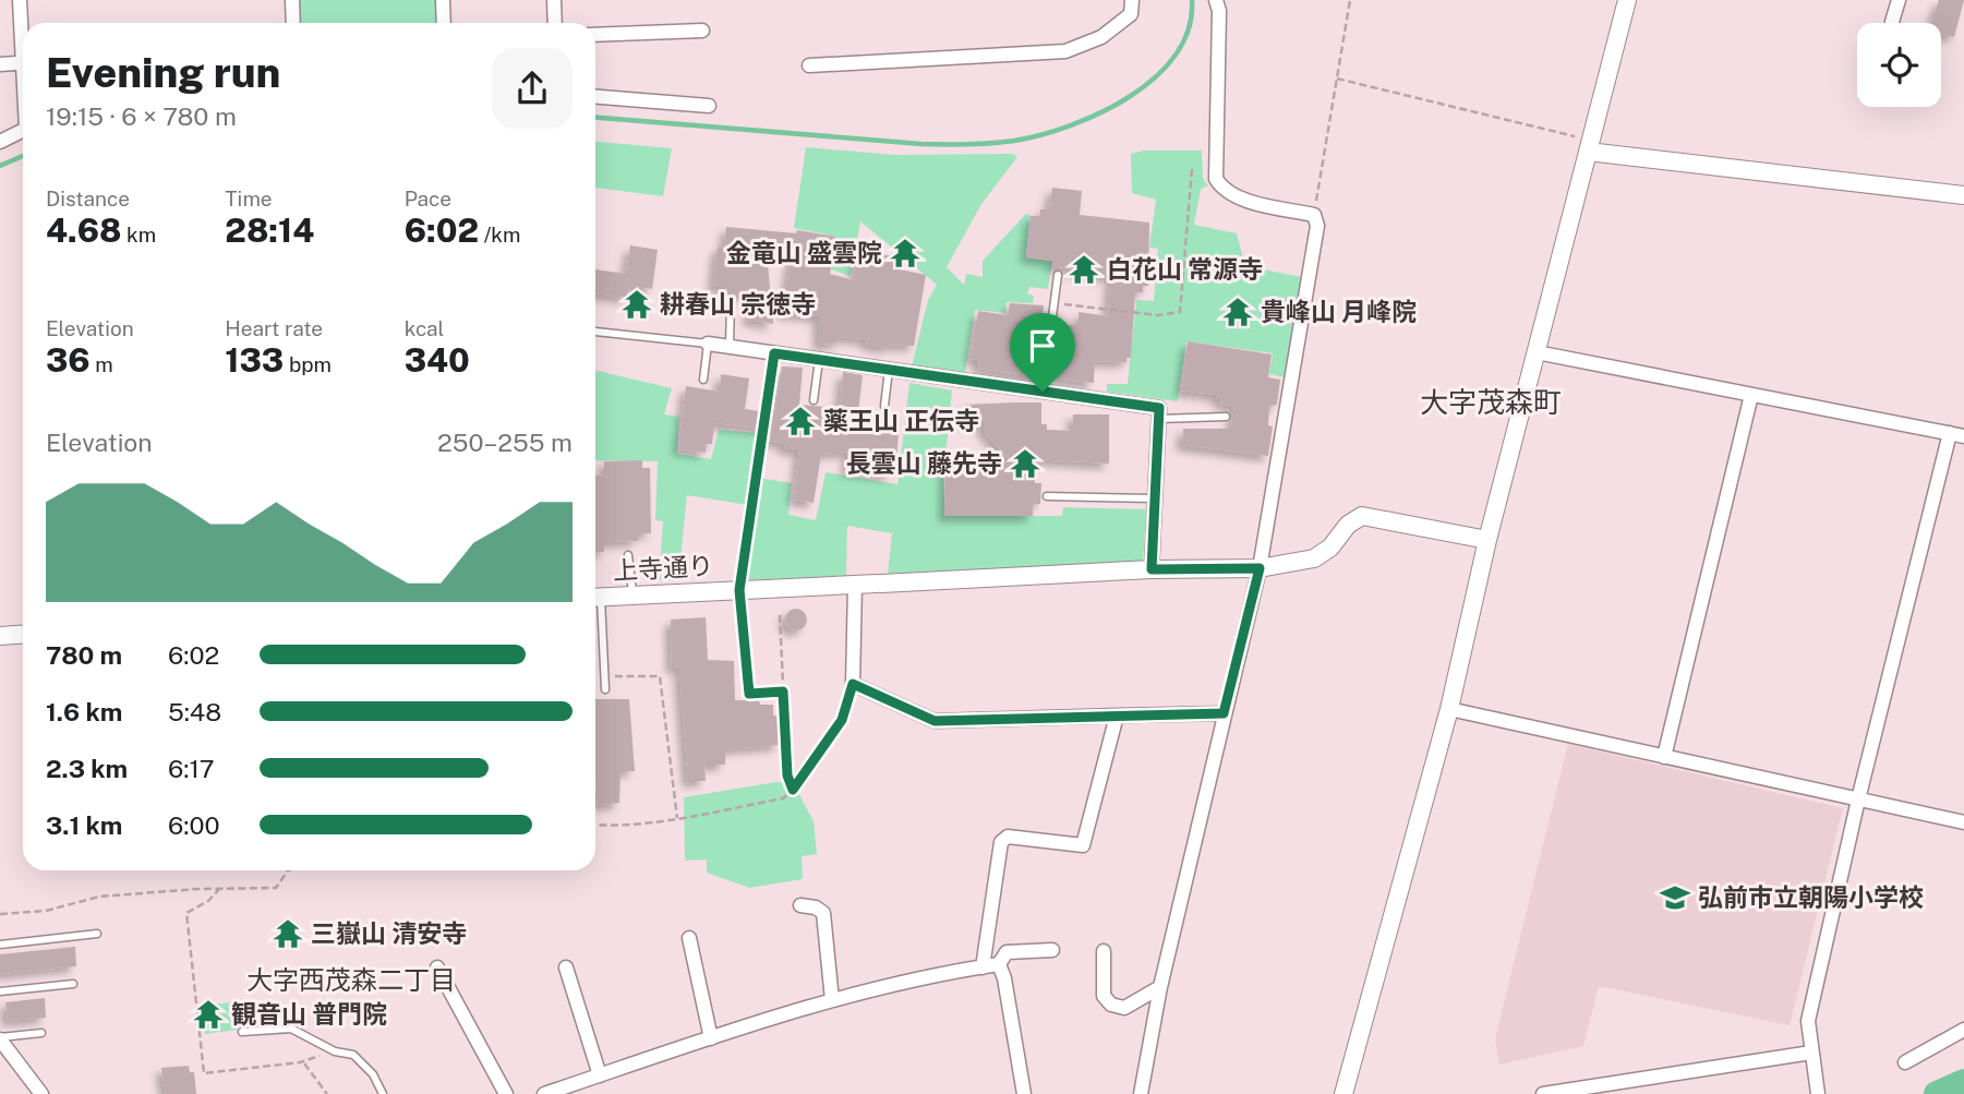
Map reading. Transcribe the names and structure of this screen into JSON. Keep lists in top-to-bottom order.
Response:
{
  "streets": {
    "street": ["上寺通り"]
  },
  "districts": ["大字茂森町", "大字西茂森二丁目"],
  "places": {
    "temple": [
      "金竜山 盛雲院",
      "白花山 常源寺",
      "耕春山 宗徳寺",
      "貴峰山 月峰院",
      "薬王山 正伝寺",
      "長雲山 藤先寺",
      "三嶽山 清安寺",
      "観音山 普門院"
    ],
    "school or university": ["弘前市立朝陽小学校"]
  },
  "page": {
    "heading": ["Evening run", "19:15 · 6 × 780 m"],
    "stats": [
      ["Distance", "4.68 km"],
      ["Time", "28:14"],
      ["Pace", "6:02 /km"],
      ["Elevation", "36 m"],
      ["Heart rate", "133 bpm"],
      ["kcal", "340"]
    ],
    "chart": ["Elevation", "250–255 m"],
    "list": [
      {
        "name": "780 m",
        "note": "6:02"
      },
      {
        "name": "1.6 km",
        "note": "5:48"
      },
      {
        "name": "2.3 km",
        "note": "6:17"
      },
      {
        "name": "3.1 km",
        "note": "6:00"
      }
    ]
  }
}
